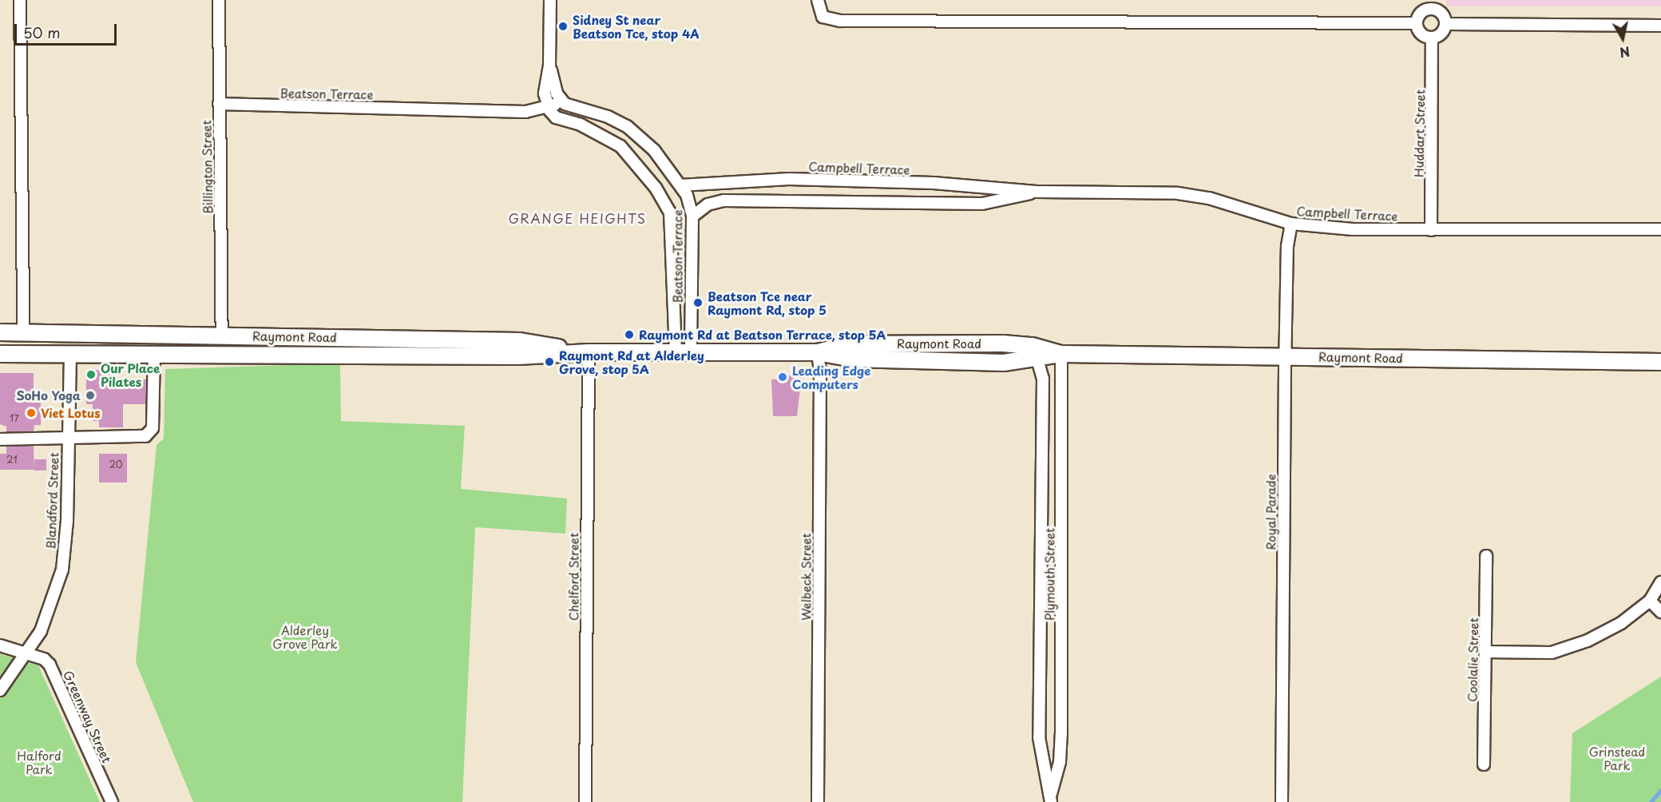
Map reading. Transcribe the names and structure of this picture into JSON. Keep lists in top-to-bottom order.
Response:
{
  "streets": {
    "main road": ["Raymont Road"],
    "street": [
      "Beatson Terrace",
      "Huddart Street",
      "Billington Street",
      "Campbell Terrace",
      "Blandford Street",
      "Royal Parade",
      "Plymouth Street",
      "Chelford Street",
      "Welbeck Street",
      "Coolalie Street",
      "Greenway Street"
    ]
  },
  "crossings": [
    ["Beatson Terrace", "Billington Street"],
    ["Beatson Terrace", "Campbell Terrace"],
    ["Beatson Terrace", "Raymont Road"],
    ["Huddart Street", "Campbell Terrace"],
    ["Billington Street", "Raymont Road"],
    ["Campbell Terrace", "Royal Parade"],
    ["Raymont Road", "Blandford Street"],
    ["Raymont Road", "Royal Parade"],
    ["Raymont Road", "Plymouth Street"],
    ["Raymont Road", "Chelford Street"],
    ["Raymont Road", "Welbeck Street"],
    ["Blandford Street", "Greenway Street"]
  ],
  "districts": ["GRANGE HEIGHTS"],
  "parks": ["Alderley Grove Park", "Grinstead Park", "Halford Park"],
  "places": [
    "Sidney St near Beatson Tce, stop 4A",
    "Beatson Tce near Raymont Rd, stop 5",
    "Raymont Rd at Beatson Terrace, stop 5A",
    "Raymont Rd at Alderley Grove, stop 5A",
    "Our Place Pilates",
    "Leading Edge Computers",
    "SoHo Yoga",
    "Viet Lotus"
  ],
  "house_numbers": ["17", "21", "20"],
  "scale_bar": "50 m",
  "north": "bottom"
}
